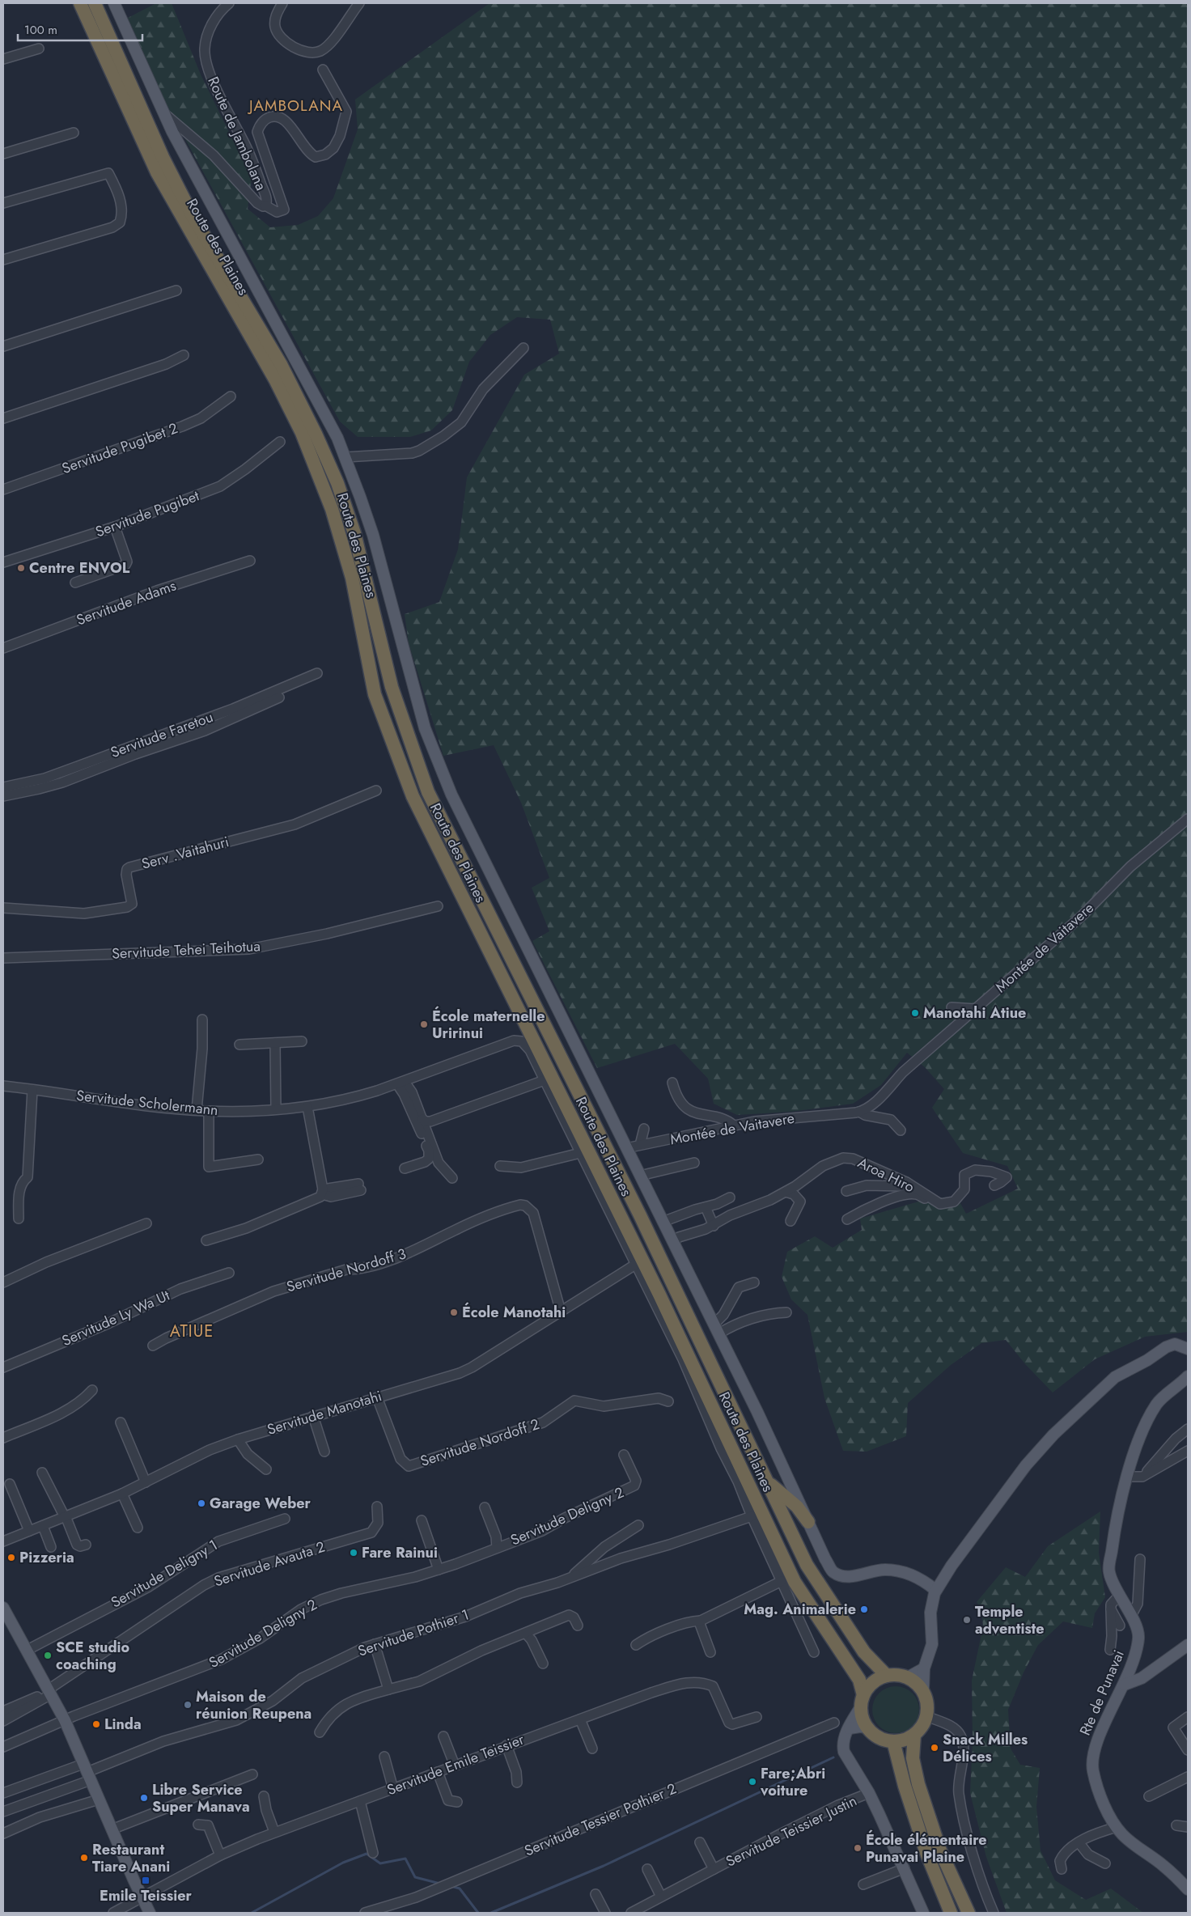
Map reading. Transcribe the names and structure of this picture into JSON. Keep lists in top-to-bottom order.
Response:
{
  "streets": {
    "highway": ["Route des Plaines"],
    "main road": ["Rte de Punavai"],
    "street": [
      "Route de Jambolana",
      "Servitude Pugibet 2",
      "Servitude Pugibet",
      "Servitude Adams",
      "Servitude Faretou",
      "Serv .Vaitahuri",
      "Montée de Vaitavere",
      "Servitude Tehei Teihotua",
      "Servitude Scholermann",
      "Aroa Hiro",
      "Servitude Nordoff 3",
      "Servitude Ly Wa Ut",
      "Servitude Manotahi",
      "Servitude Nordoff 2",
      "Servitude Deligny 2",
      "Servitude Avauta 2",
      "Servitude Deligny 1",
      "Servitude Pothier 1",
      "Servitude Emile Teissier",
      "Servitude Tessier Pothier 2",
      "Servitude Teissier Justin"
    ]
  },
  "crossings": [
    ["Route de Jambolana", "Route des Plaines"],
    ["Route des Plaines", "Montée de Vaitavere"],
    ["Route des Plaines", "Aroa Hiro"],
    ["Servitude Nordoff 3", "Servitude Manotahi"],
    ["Servitude Manotahi", "Servitude Nordoff 2"]
  ],
  "districts": ["JAMBOLANA", "ATIUE"],
  "places": {
    "other": [
      "Centre ENVOL",
      "Manotahi Atiue",
      "École maternelle Uririnui",
      "École Manotahi",
      "Garage Weber",
      "Fare Rainui",
      "Pizzeria",
      "Mag. Animalerie",
      "Temple adventiste",
      "SCE studio coaching",
      "Maison de réunion Reupena",
      "Linda",
      "Snack Milles Délices",
      "Fare;Abri voiture",
      "Libre Service Super Manava",
      "École élémentaire Punavai Plaine",
      "Restaurant Tiare Anani"
    ],
    "transit": ["Emile Teissier"]
  },
  "scale_bar": "100 m"
}
